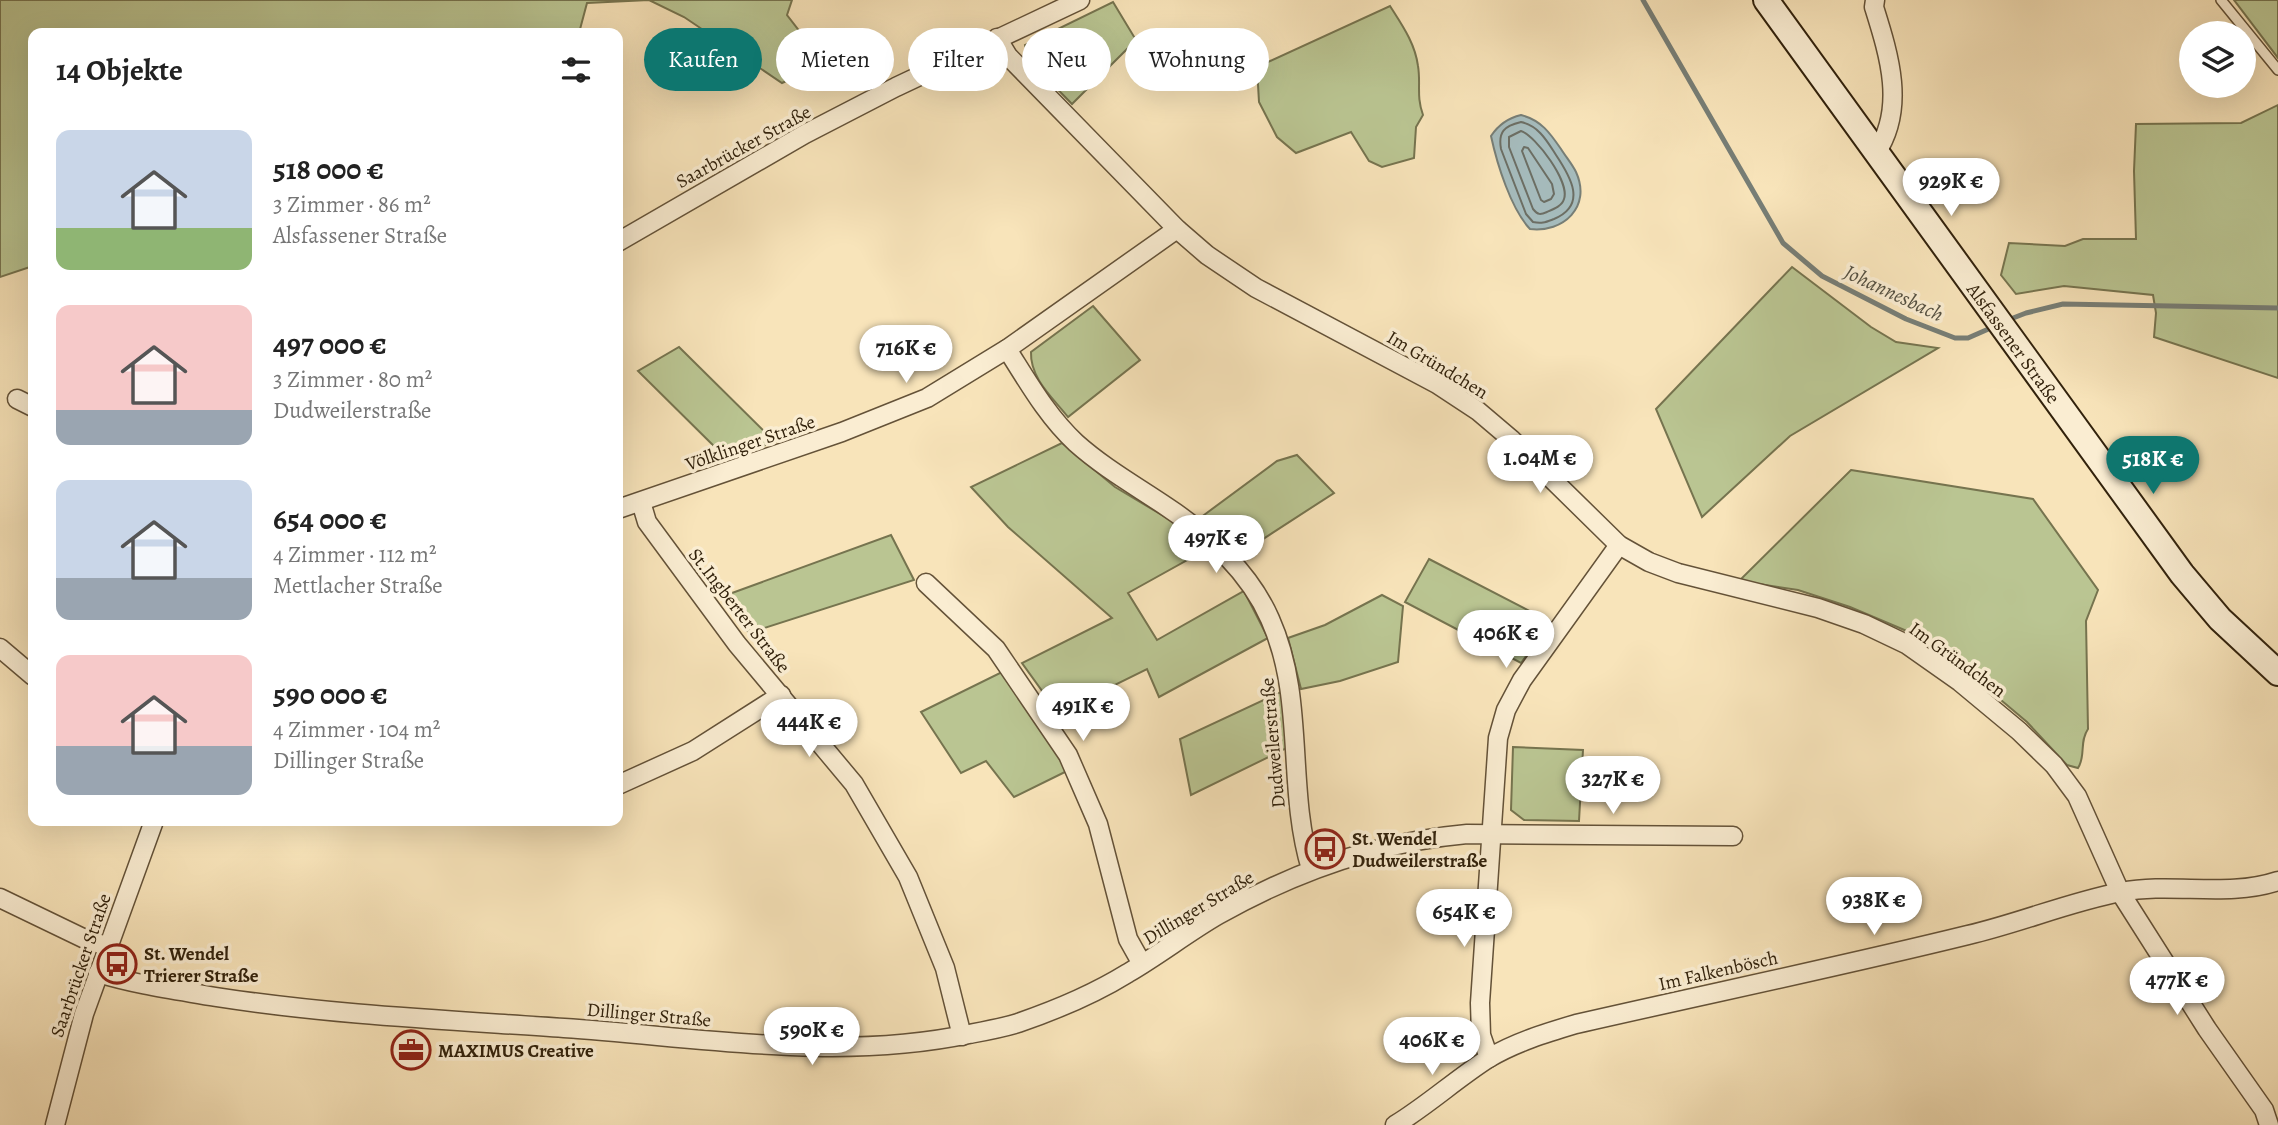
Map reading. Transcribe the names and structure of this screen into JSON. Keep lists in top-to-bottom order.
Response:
{
  "streets": {
    "main road": ["Alsfassener Straße"],
    "street": [
      "Saarbrücker Straße",
      "Im Gründchen",
      "Völklinger Straße",
      "St.Ingberter Straße",
      "Dudweilerstraße",
      "Dillinger Straße",
      "Im Falkenbösch"
    ]
  },
  "crossings": [
    ["Saarbrücker Straße", "Dillinger Straße"],
    ["Im Gründchen", "Völklinger Straße"],
    ["Im Gründchen", "Im Falkenbösch"],
    ["Völklinger Straße", "St.Ingberter Straße"],
    ["Völklinger Straße", "Dudweilerstraße"],
    ["St.Ingberter Straße", "Dillinger Straße"],
    ["Dudweilerstraße", "Dillinger Straße"]
  ],
  "water": ["Johannesbach"],
  "places": {
    "bus stop": ["St. Wendel Dudweilerstraße", "St. Wendel Trierer Straße"],
    "office": ["MAXIMUS Creative"]
  },
  "page": {
    "chip": [
      "Kaufen",
      "Mieten",
      "Filter",
      "Neu",
      "Wohnung"
    ],
    "heading": "14 Objekte",
    "list": [
      {
        "name": "518 000 €",
        "note": "3 Zimmer · 86 m² · Alsfassener Straße"
      },
      {
        "name": "497 000 €",
        "note": "3 Zimmer · 80 m² · Dudweilerstraße"
      },
      {
        "name": "654 000 €",
        "note": "4 Zimmer · 112 m² · Mettlacher Straße"
      },
      {
        "name": "590 000 €",
        "note": "4 Zimmer · 104 m² · Dillinger Straße"
      }
    ],
    "price": [
      "929K €",
      "716K €",
      "1.04M €",
      "518K €",
      "497K €",
      "406K €",
      "491K €",
      "444K €",
      "327K €",
      "938K €",
      "654K €",
      "477K €",
      "590K €",
      "406K €"
    ]
  }
}
